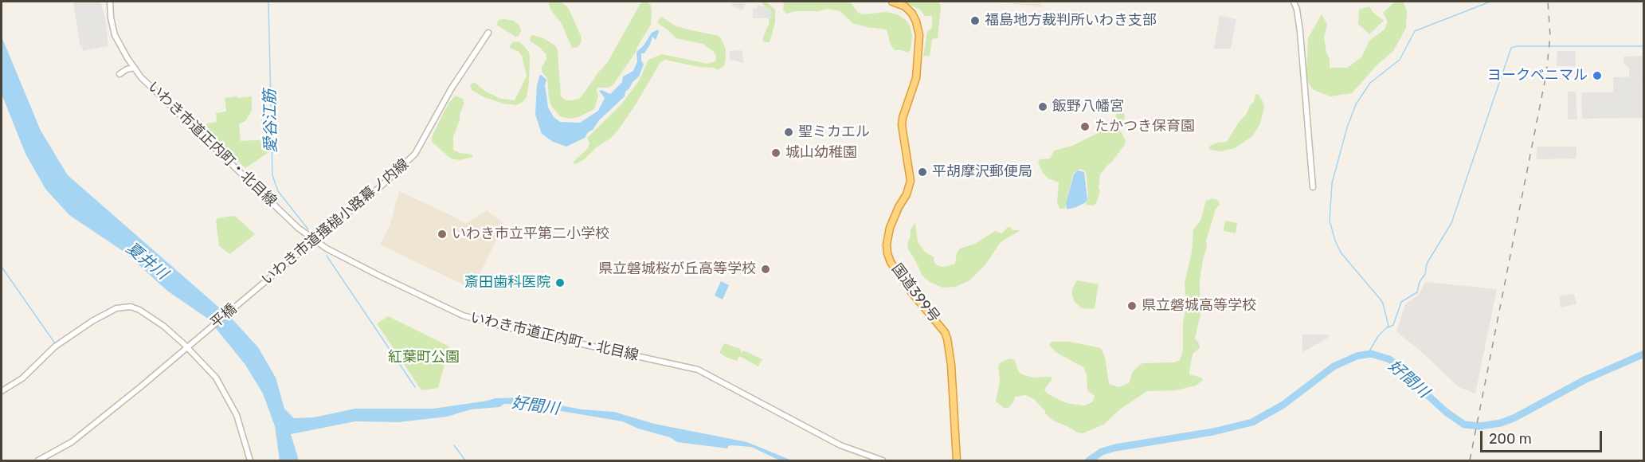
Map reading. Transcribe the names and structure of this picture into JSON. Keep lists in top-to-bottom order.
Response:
{
  "streets": {
    "highway": ["国道399号"],
    "street": ["いわき市道正内町・北目線", "いわき市道搔槌小路幕ノ内線", "平橋"]
  },
  "crossings": [
    ["いわき市道正内町・北目線", "いわき市道搔槌小路幕ノ内線"],
    ["いわき市道搔槌小路幕ノ内線", "平橋"]
  ],
  "water": ["愛谷江筋", "夏井川", "好間川"],
  "parks": ["紅葉町公園"],
  "places": [
    "福島地方裁判所いわき支部",
    "ヨークベニマル",
    "飯野八幡宮",
    "たかつき保育園",
    "聖ミカエル",
    "城山幼稚園",
    "平胡摩沢郵便局",
    "いわき市立平第二小学校",
    "県立磐城桜が丘高等学校",
    "斎田歯科医院",
    "県立磐城高等学校"
  ],
  "scale_bar": "200 m"
}
